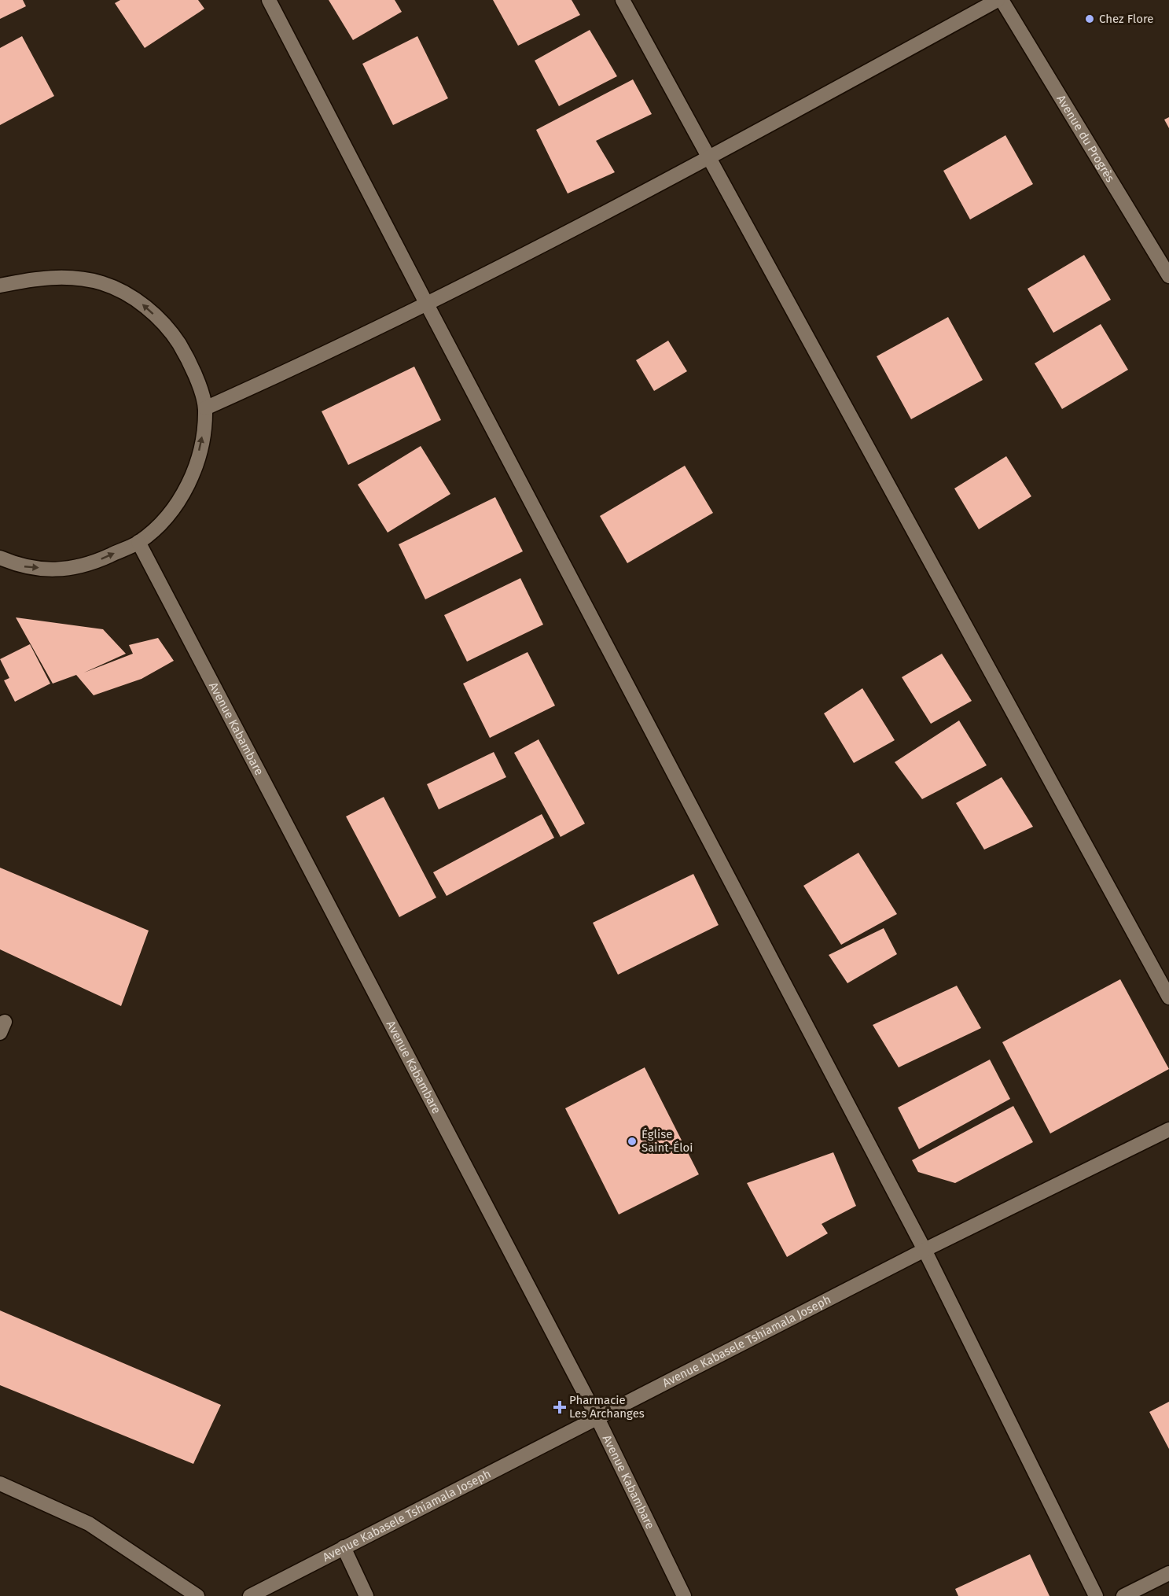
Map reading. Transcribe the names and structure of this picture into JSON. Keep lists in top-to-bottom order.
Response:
{
  "streets": {
    "street": ["Avenue du Progrès", "Avenue Kabambare", "Avenue Kabasele Tshiamala Joseph"]
  },
  "crossings": [
    ["Avenue Kabambare", "Avenue Kabasele Tshiamala Joseph"]
  ],
  "places": {
    "other": ["Chez Flore", "Église Saint-Éloi"],
    "health": ["Pharmacie Les Archanges"]
  }
}
